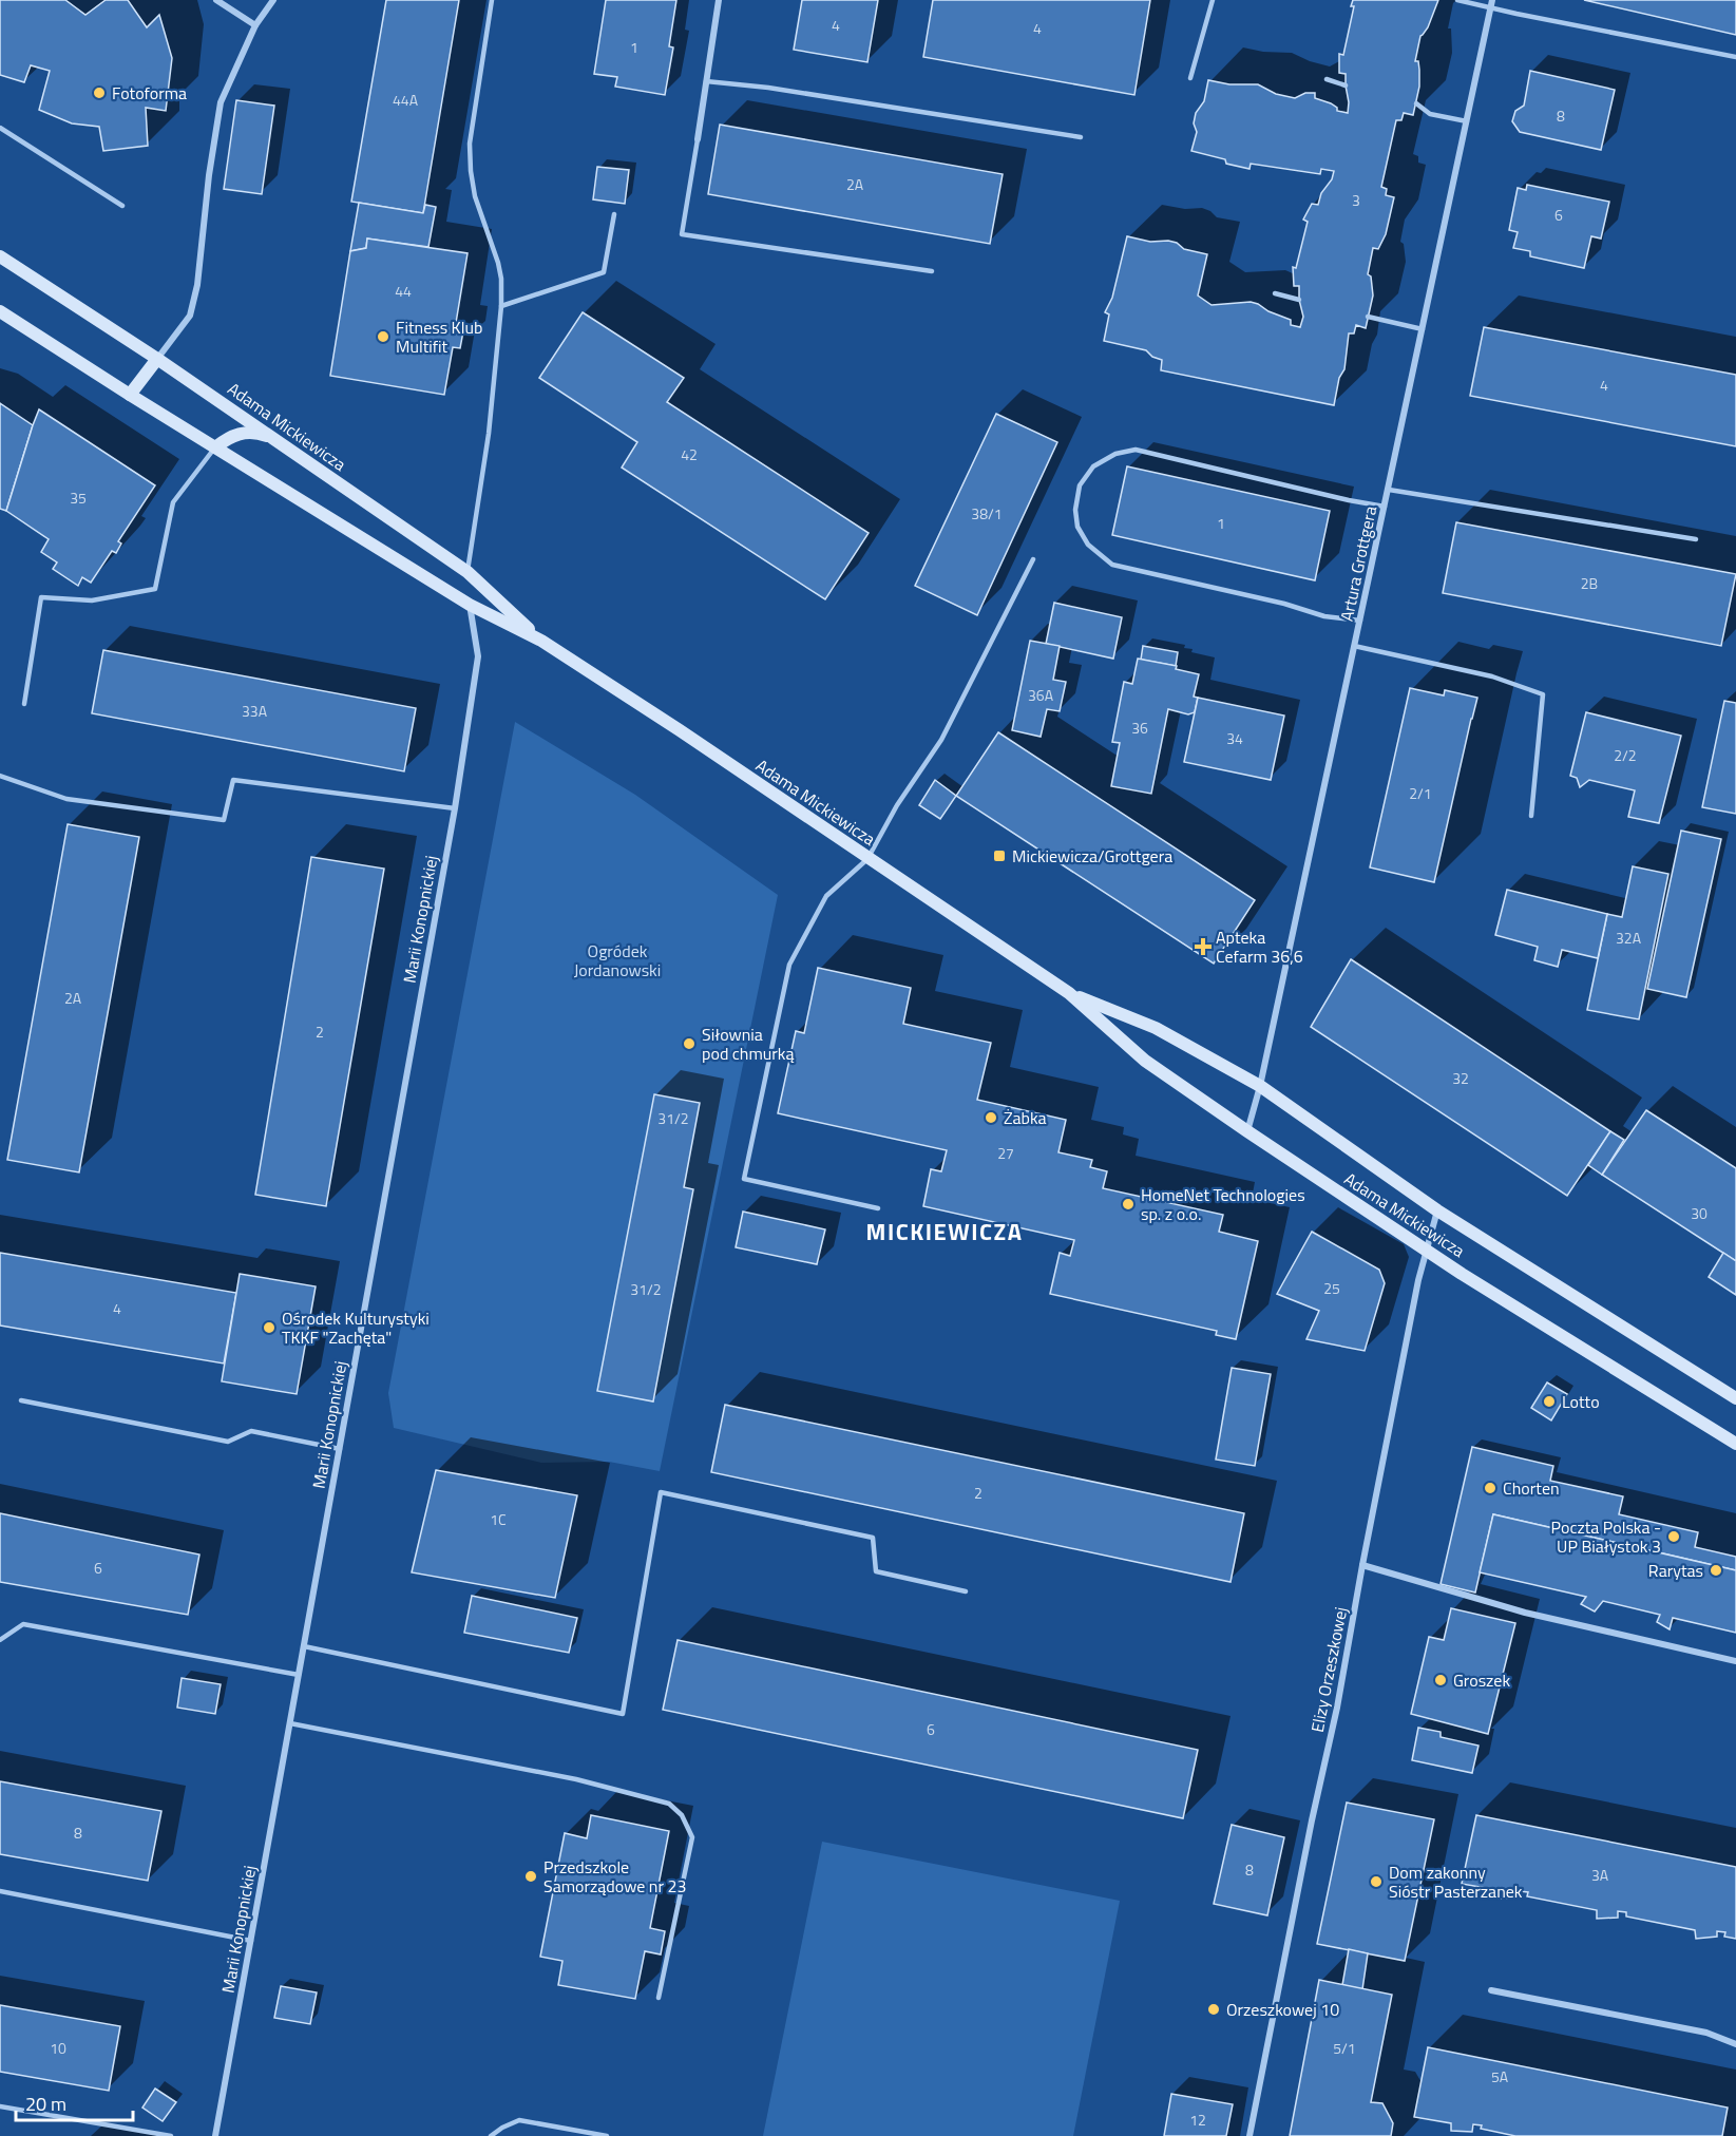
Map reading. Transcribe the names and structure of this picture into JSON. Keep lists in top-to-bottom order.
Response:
{
  "streets": {
    "street": [
      "Adama Mickiewicza",
      "Artura Grottgera",
      "Marii Konopnickiej",
      "Elizy Orzeszkowej"
    ]
  },
  "crossings": [
    ["Adama Mickiewicza", "Artura Grottgera"],
    ["Adama Mickiewicza", "Marii Konopnickiej"],
    ["Adama Mickiewicza", "Elizy Orzeszkowej"]
  ],
  "districts": ["MICKIEWICZA"],
  "parks": ["Ogródek Jordanowski"],
  "places": {
    "other": [
      "Fotoforma",
      "Fitness Klub Multifit",
      "Siłownia pod chmurką",
      "Żabka",
      "HomeNet Technologies sp. z o.o.",
      "Ośrodek Kulturystyki TKKF \"Zachęta\"",
      "Lotto",
      "Chorten",
      "Poczta Polska - UP Białystok 3",
      "Rarytas",
      "Groszek",
      "Przedszkole Samorządowe nr 23",
      "Dom zakonny Sióstr Pasterzanek",
      "Orzeszkowej 10"
    ],
    "transit": ["Mickiewicza/Grottgera"],
    "health": ["Apteka Cefarm 36,6"]
  },
  "house_numbers": [
    "4",
    "4",
    "1",
    "44A",
    "8",
    "2A",
    "3",
    "6",
    "44",
    "4",
    "42",
    "35",
    "38/1",
    "1",
    "2B",
    "36A",
    "33A",
    "36",
    "34",
    "2/2",
    "2/1",
    "32A",
    "2A",
    "2",
    "32",
    "31/2",
    "27",
    "30",
    "25",
    "31/2",
    "4",
    "2",
    "1C",
    "6",
    "6",
    "8",
    "8",
    "3A",
    "10",
    "5/1",
    "5A",
    "12"
  ],
  "scale_bar": "20 m"
}
